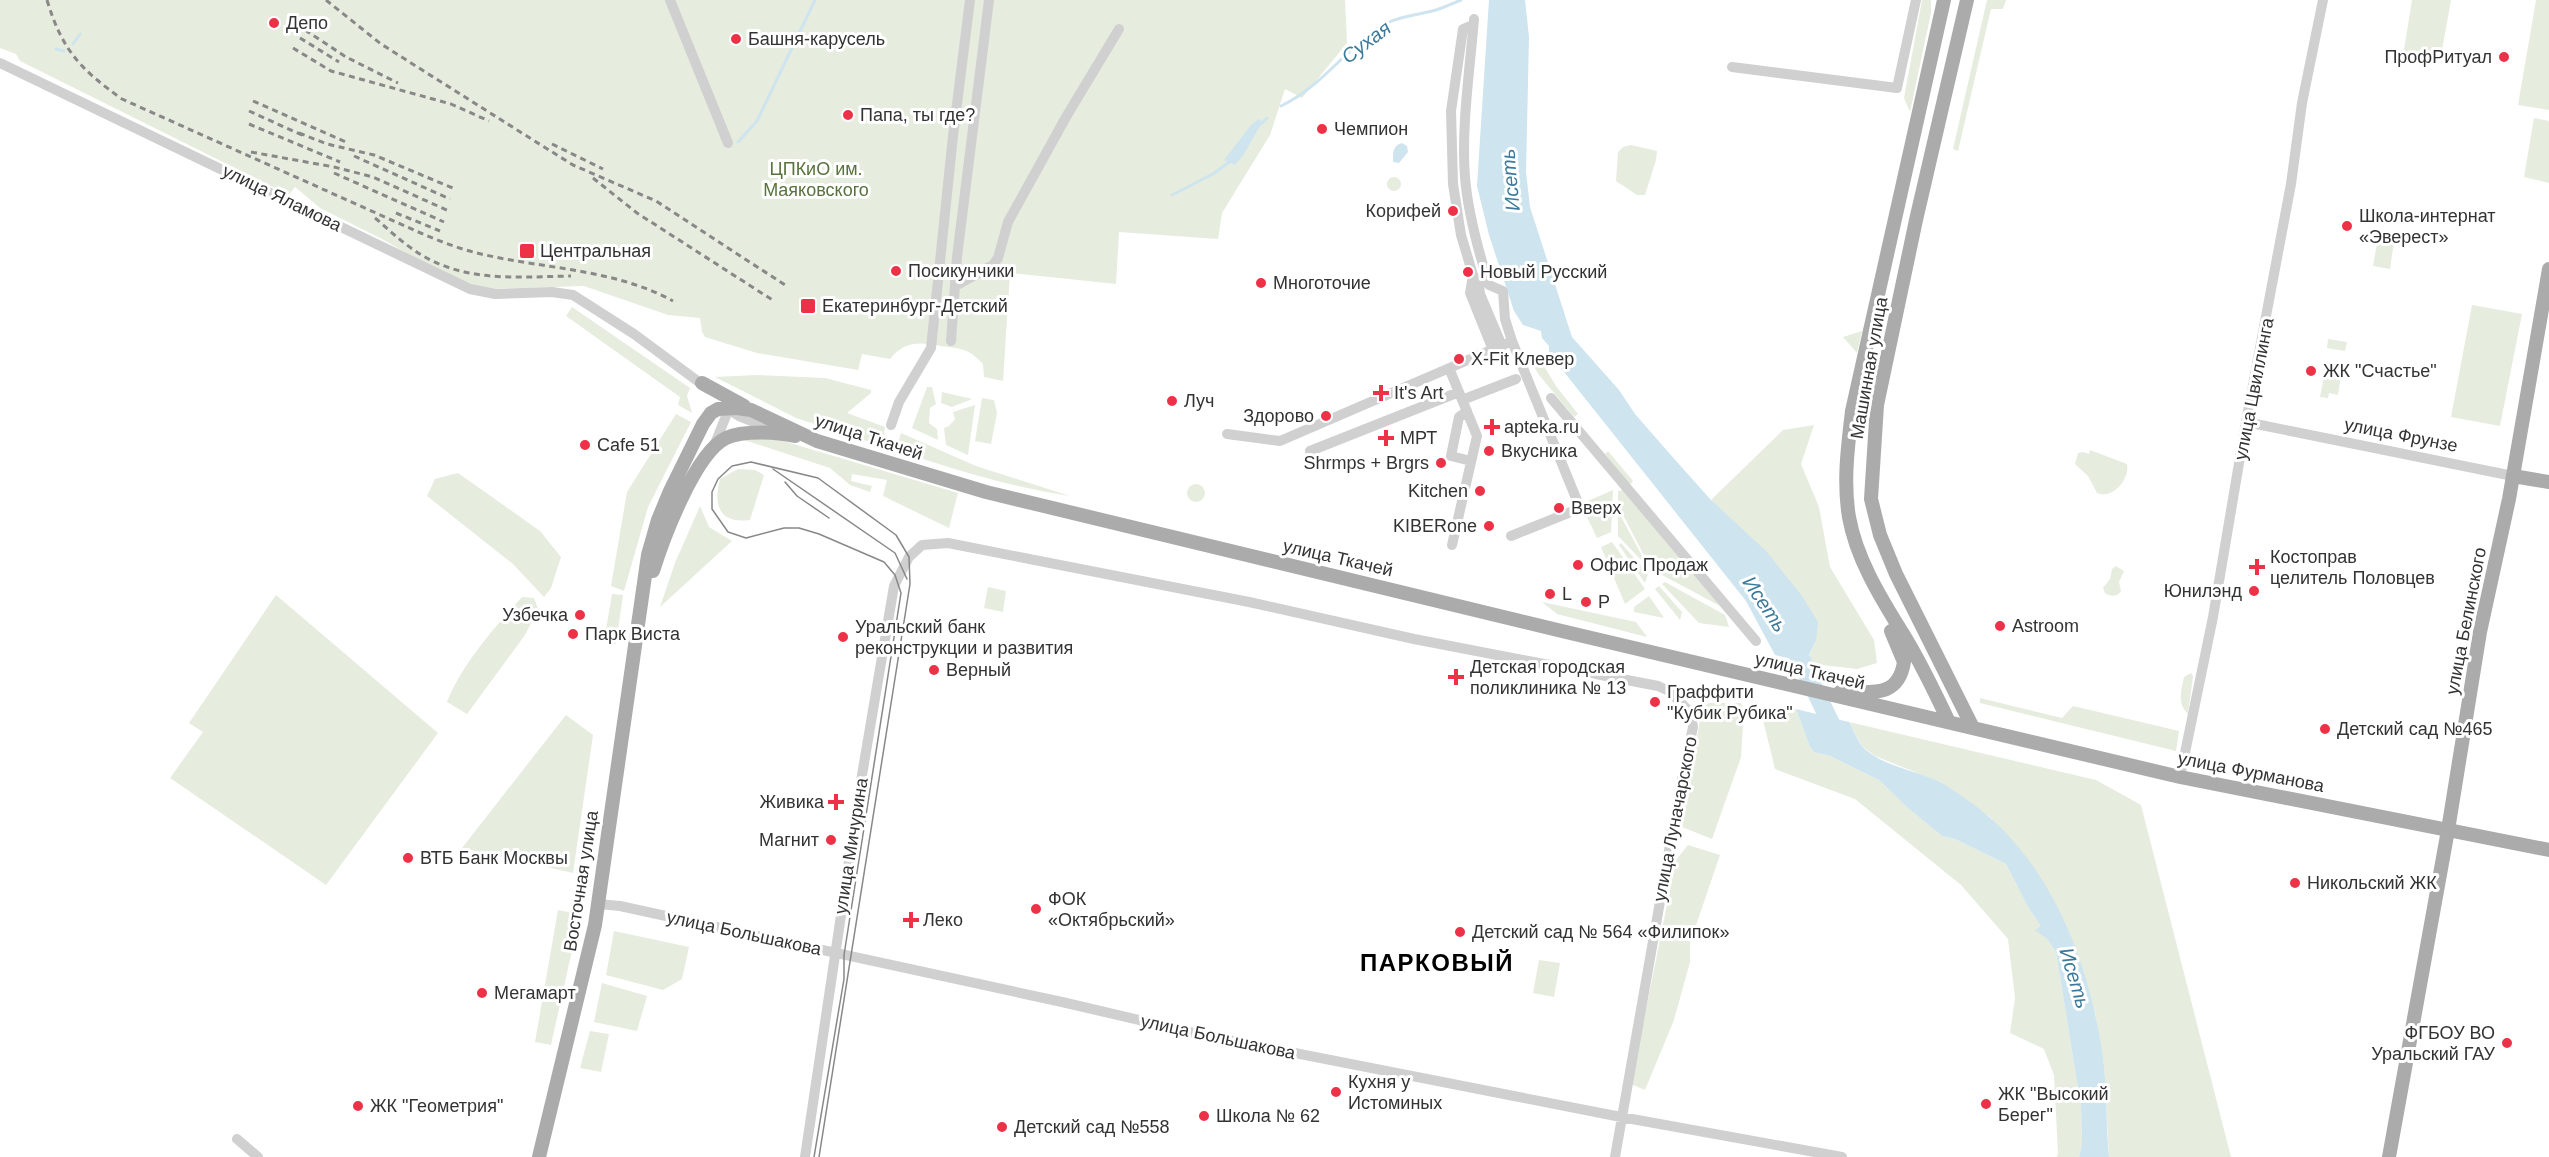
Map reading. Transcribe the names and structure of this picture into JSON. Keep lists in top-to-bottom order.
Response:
{
  "streets": {
    "main road": [
      "Машинная улица",
      "улица Фрунзе",
      "улица Ткачей",
      "улица Белинского",
      "улица Фурманова",
      "Восточная улица"
    ],
    "street": [
      "улица Яламова",
      "улица Цвиллинга",
      "улица Луначарского",
      "улица Мичурина",
      "улица Большакова"
    ]
  },
  "crossings": [
    ["Машинная улица", "улица Ткачей"],
    ["Машинная улица", "улица Фурманова"],
    ["улица Цвиллинга", "улица Фрунзе"],
    ["улица Цвиллинга", "улица Фурманова"],
    ["улица Фрунзе", "улица Белинского"],
    ["улица Ткачей", "улица Фурманова"],
    ["улица Ткачей", "Восточная улица"],
    ["улица Белинского", "улица Фурманова"],
    ["улица Луначарского", "улица Мичурина"],
    ["улица Луначарского", "улица Большакова"],
    ["улица Мичурина", "улица Большакова"],
    ["Восточная улица", "улица Большакова"]
  ],
  "districts": ["ПАРКОВЫЙ"],
  "water": ["Сухая", "Исеть"],
  "parks": ["ЦПКиО им. Маяковского"],
  "places": {
    "other": [
      "Депо",
      "Башня-карусель",
      "ПрофРитуал",
      "Папа, ты где?",
      "Чемпион",
      "Корифей",
      "Школа-интернат «Эверест»",
      "Посикунчики",
      "Новый Русский",
      "Многоточие",
      "X-Fit Клевер",
      "ЖК \"Счастье\"",
      "Луч",
      "Здорово",
      "Cafe 51",
      "Вкусника",
      "Shrmps + Brgrs",
      "Kitchen",
      "Вверх",
      "KIBERone",
      "Офис Продаж",
      "Юнилэнд",
      "L",
      "P",
      "Узбечка",
      "Astroom",
      "Парк Виста",
      "Уральский банк реконструкции и развития",
      "Верный",
      "Граффити \"Кубик Рубика\"",
      "Детский сад №465",
      "Магнит",
      "ВТБ Банк Москвы",
      "Никольский ЖК",
      "ФОК «Октябрьский»",
      "Детский сад № 564 «Филипок»",
      "Мегамарт",
      "ФГБОУ ВО Уральский ГАУ",
      "Кухня у Истоминых",
      "ЖК \"Высокий Берег\"",
      "ЖК \"Геометрия\"",
      "Школа № 62",
      "Детский сад №558"
    ],
    "transit": ["Центральная", "Екатеринбург-Детский"],
    "health": [
      "It's Art",
      "apteka.ru",
      "МРТ",
      "Костоправ целитель Половцев",
      "Детская городская поликлиника № 13",
      "Живика",
      "Леко"
    ]
  }
}
